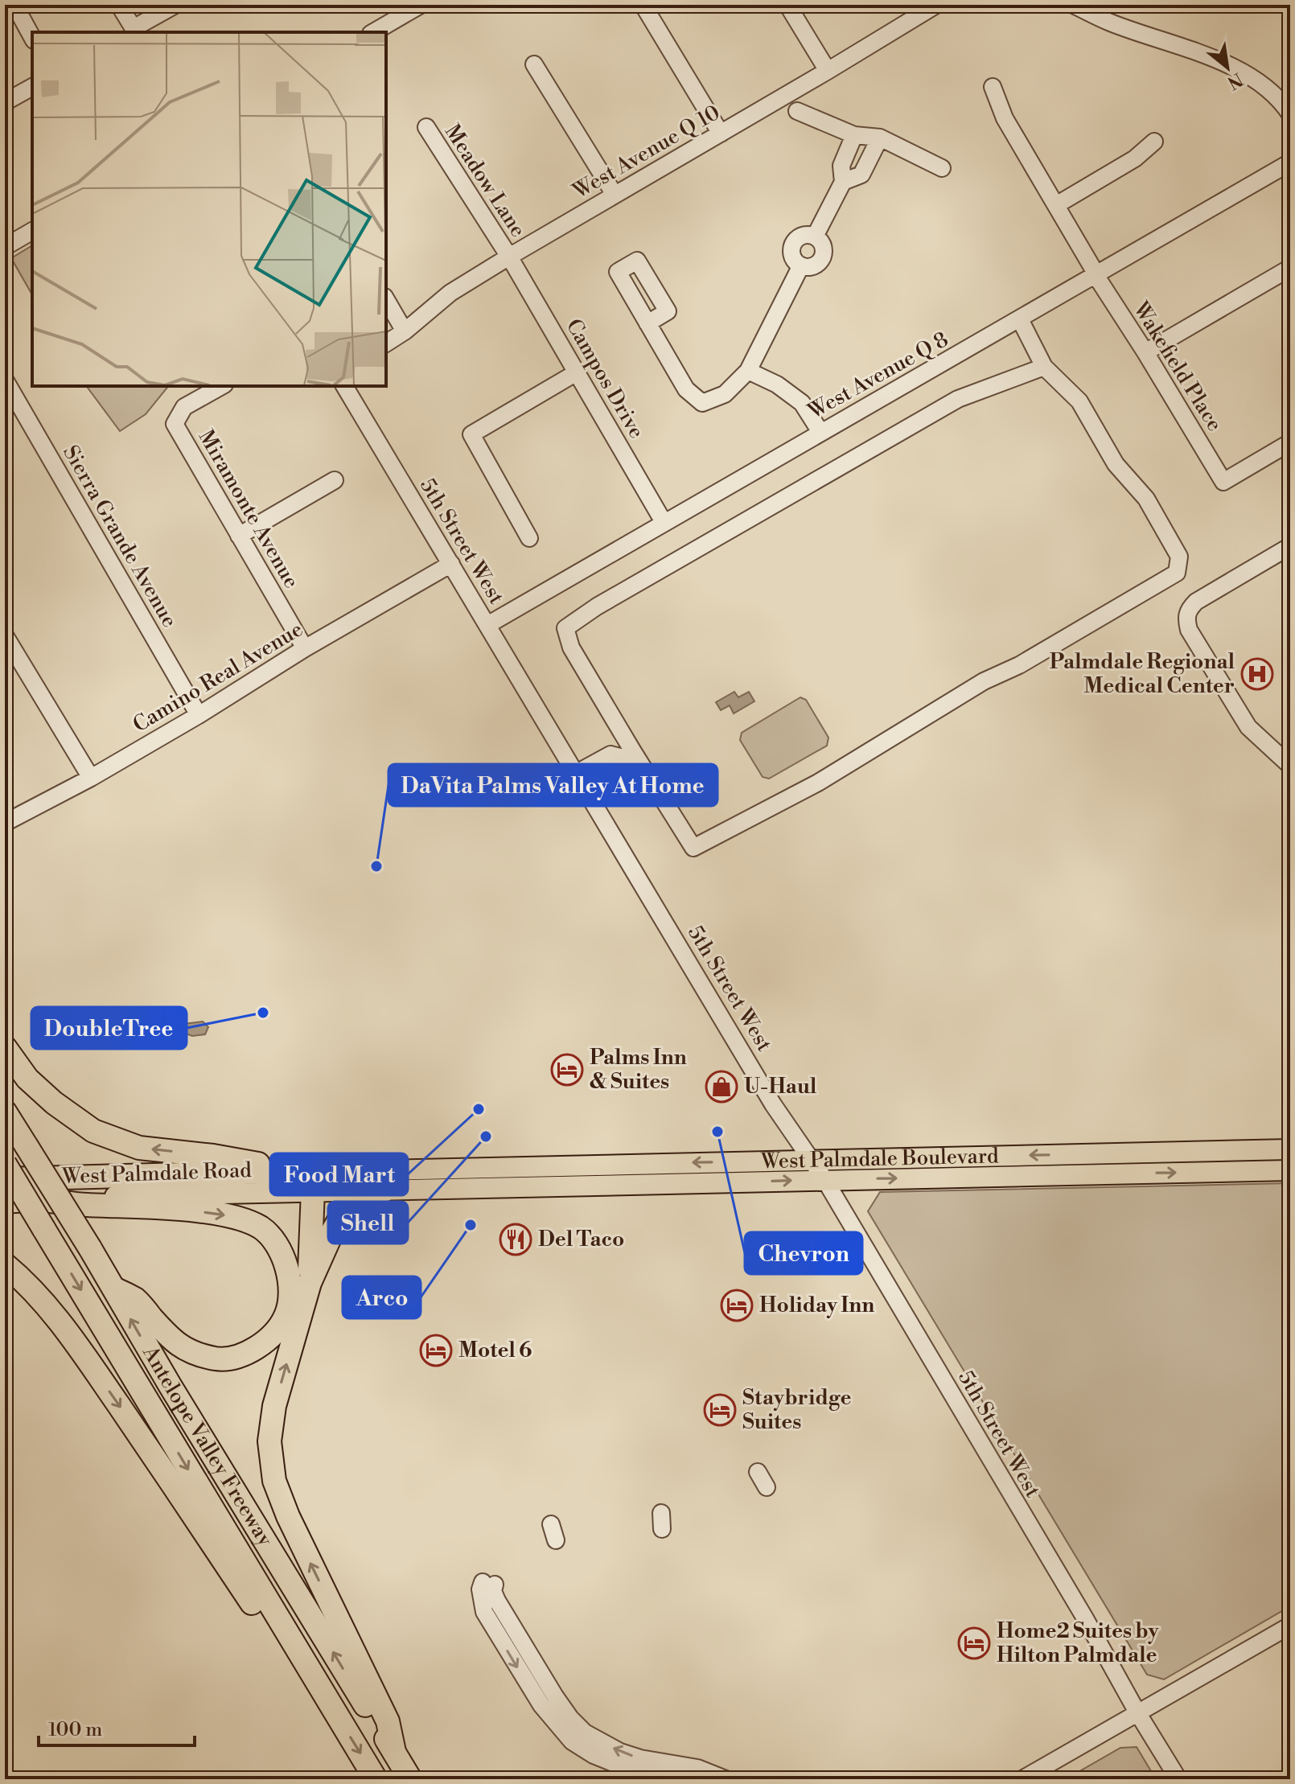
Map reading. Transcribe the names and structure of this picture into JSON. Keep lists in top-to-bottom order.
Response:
{
  "streets": {
    "highway": ["Antelope Valley Freeway"],
    "main road": ["West Palmdale Boulevard", "West Palmdale Road"],
    "street": [
      "West Avenue Q 10",
      "Meadow Lane",
      "Wakefield Place",
      "West Avenue Q 8",
      "Campos Drive",
      "Miramonte Avenue",
      "Sierra Grande Avenue",
      "5th Street West",
      "Camino Real Avenue"
    ]
  },
  "crossings": [
    ["West Avenue Q 10", "Meadow Lane"],
    ["West Avenue Q 10", "Campos Drive"],
    ["Meadow Lane", "Campos Drive"],
    ["Wakefield Place", "West Avenue Q 8"],
    ["West Avenue Q 8", "Campos Drive"],
    ["West Avenue Q 8", "5th Street West"],
    ["Miramonte Avenue", "Camino Real Avenue"],
    ["Sierra Grande Avenue", "Camino Real Avenue"],
    ["5th Street West", "Camino Real Avenue"],
    ["5th Street West", "West Palmdale Boulevard"],
    ["West Palmdale Boulevard", "West Palmdale Road"]
  ],
  "places": {
    "hospital": ["Palmdale Regional Medical Center"],
    "other": [
      "DaVita Palms Valley At Home",
      "DoubleTree",
      "Food Mart",
      "Chevron",
      "Shell",
      "Arco"
    ],
    "hotel": [
      "Palms Inn & Suites",
      "Holiday Inn",
      "Motel 6",
      "Staybridge Suites",
      "Home2 Suites by Hilton Palmdale"
    ],
    "shop": ["U-Haul"],
    "restaurant": ["Del Taco"]
  },
  "scale_bar": "100 m",
  "north": "bottom right"
}
